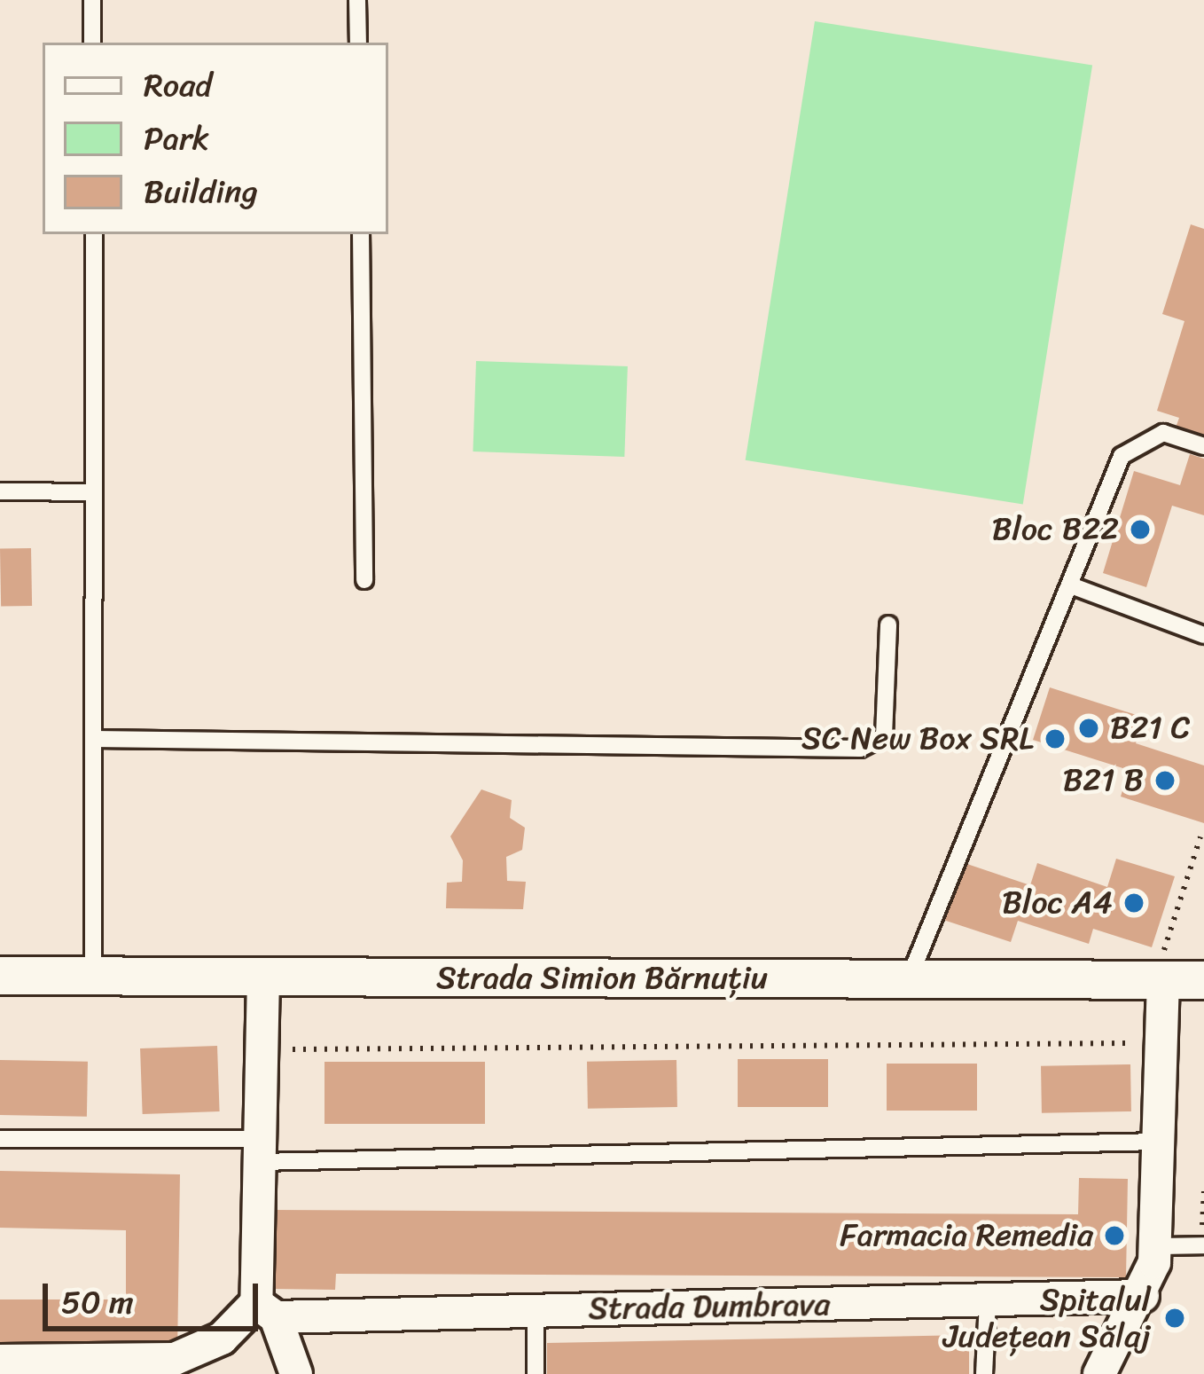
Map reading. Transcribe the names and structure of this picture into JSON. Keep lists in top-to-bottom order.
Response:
{
  "streets": {
    "street": ["Strada Simion Bărnuțiu", "Strada Dumbrava"]
  },
  "places": [
    "Bloc B22",
    "B21 C",
    "SC New Box SRL",
    "B21 B",
    "Bloc A4",
    "Farmacia Remedia",
    "Spitalul Județean Sălaj"
  ],
  "legend": ["Road", "Park", "Building"],
  "scale_bar": "50 m"
}
